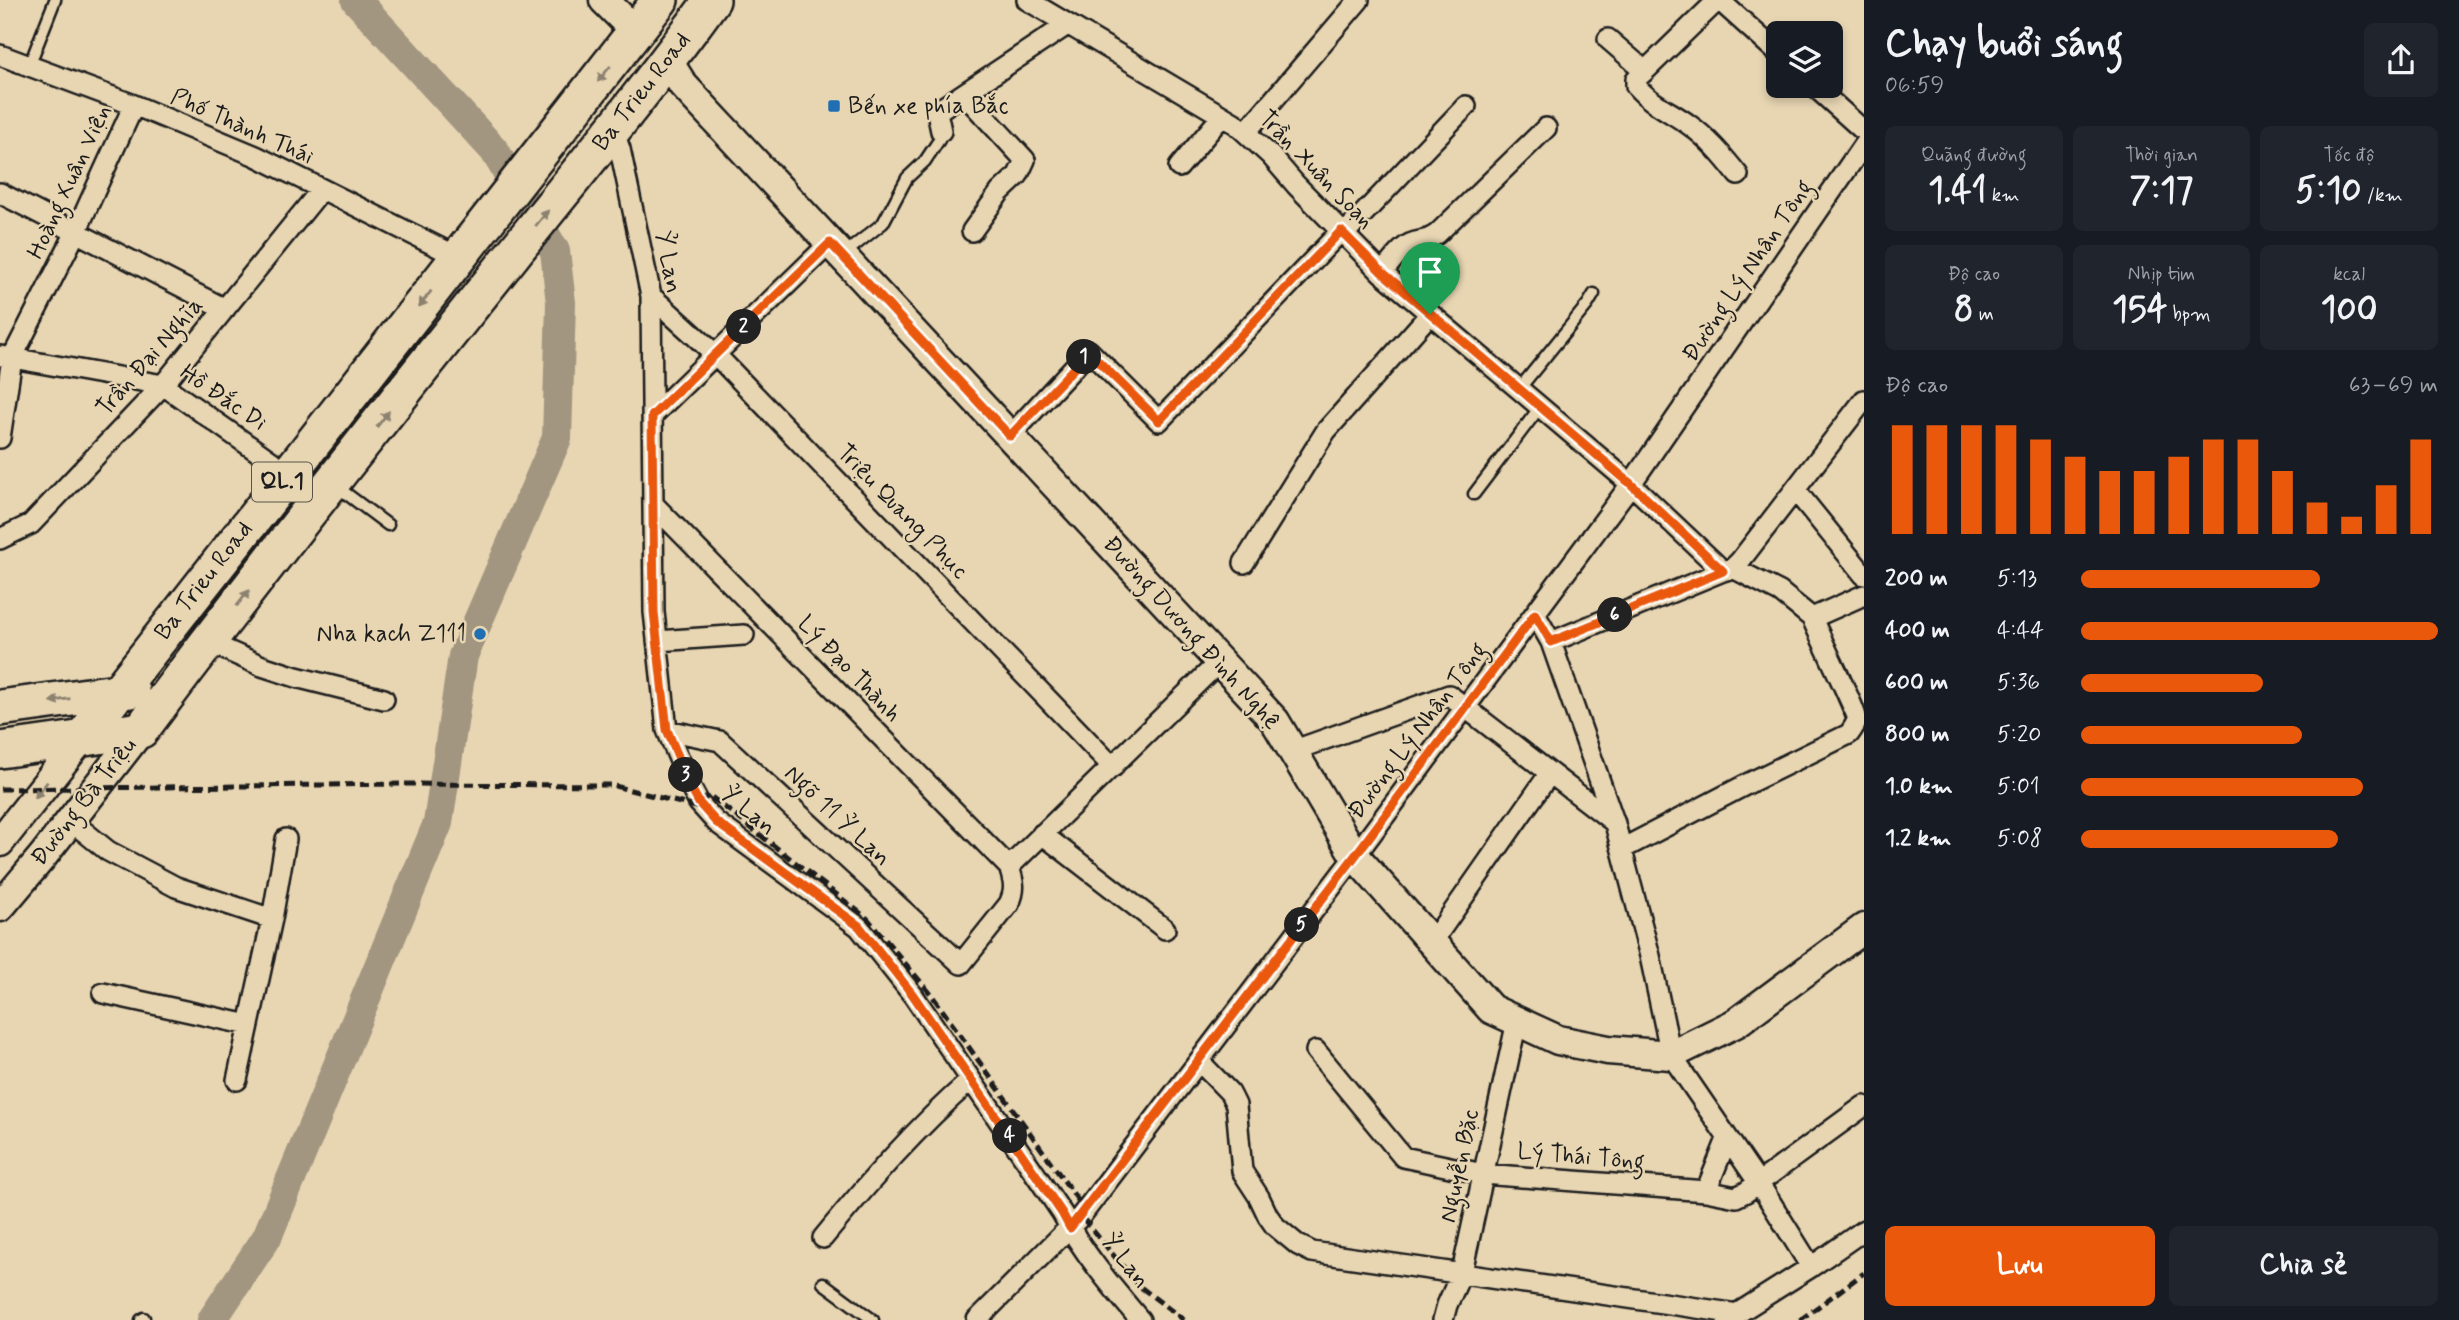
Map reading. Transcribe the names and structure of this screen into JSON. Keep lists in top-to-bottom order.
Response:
{
  "streets": {
    "highway": ["Ba Trieu Road", "QL.1"],
    "main road": ["Đường Dương Đình Nghệ", "Đường Bà Triệu"],
    "street": [
      "Phố Thành Thái",
      "Trần Xuân Soạn",
      "Hoàng Xuân Viện",
      "Ỷ Lan",
      "Đường Lý Nhân Tông",
      "Trần Đại Nghĩa",
      "Hồ Đắc Di",
      "Triệu Quang Phục",
      "Lý Đạo Thành",
      "Ngõ 11 Ỷ Lan",
      "Lý Thái Tông",
      "Nguyễn Bặc"
    ]
  },
  "crossings": [
    ["Ba Trieu Road", "Phố Thành Thái"],
    ["Ba Trieu Road", "Ỷ Lan"],
    ["Ba Trieu Road", "Hồ Đắc Di"],
    ["Ba Trieu Road", "Đường Dương Đình Nghệ"],
    ["Ba Trieu Road", "Đường Bà Triệu"],
    ["Phố Thành Thái", "Hoàng Xuân Viện"],
    ["Phố Thành Thái", "Trần Đại Nghĩa"],
    ["Trần Xuân Soạn", "Đường Lý Nhân Tông"],
    ["Hoàng Xuân Viện", "Hồ Đắc Di"],
    ["Ỷ Lan", "Đường Lý Nhân Tông"],
    ["Ỷ Lan", "Triệu Quang Phục"],
    ["Ỷ Lan", "Lý Đạo Thành"],
    ["Ỷ Lan", "Ngõ 11 Ỷ Lan"],
    ["Đường Lý Nhân Tông", "Đường Dương Đình Nghệ"],
    ["Trần Đại Nghĩa", "Hồ Đắc Di"],
    ["Đường Dương Đình Nghệ", "Nguyễn Bặc"],
    ["Lý Đạo Thành", "Ngõ 11 Ỷ Lan"],
    ["Lý Thái Tông", "Nguyễn Bặc"]
  ],
  "places": {
    "transit": ["Bến xe phía Bắc"],
    "other": ["Nha kach Z111"]
  },
  "page": {
    "heading": ["Chạy buổi sáng", "06:59"],
    "stats": [
      ["Quãng đường", "1.41 km"],
      ["Thời gian", "7:17"],
      ["Tốc độ", "5:10 /km"],
      ["Độ cao", "8 m"],
      ["Nhịp tim", "154 bpm"],
      ["kcal", "100"]
    ],
    "pins": [
      "2",
      "1",
      "6",
      "3",
      "5",
      "4"
    ],
    "chart": ["Độ cao", "63–69 m"],
    "list": [
      {
        "name": "200 m",
        "note": "5:13"
      },
      {
        "name": "400 m",
        "note": "4:44"
      },
      {
        "name": "600 m",
        "note": "5:36"
      },
      {
        "name": "800 m",
        "note": "5:20"
      },
      {
        "name": "1.0 km",
        "note": "5:01"
      },
      {
        "name": "1.2 km",
        "note": "5:08"
      }
    ],
    "buttons": ["Lưu", "Chia sẻ"]
  }
}
